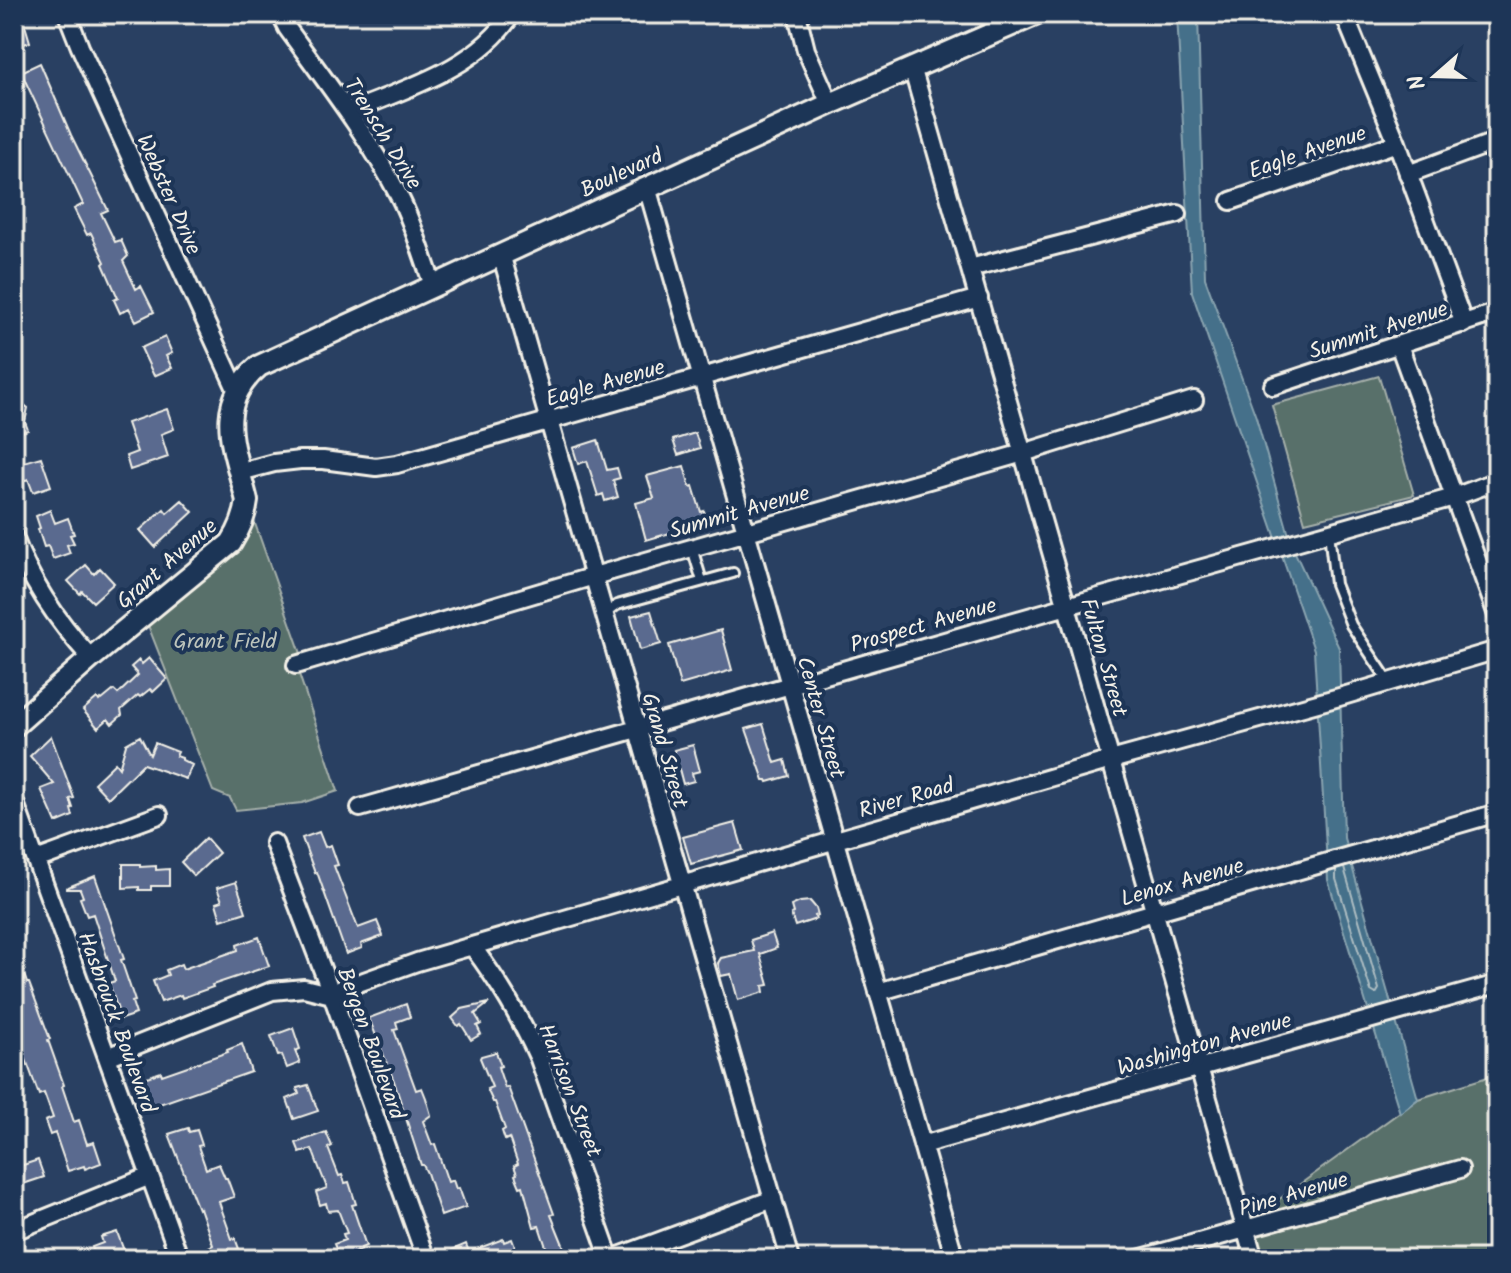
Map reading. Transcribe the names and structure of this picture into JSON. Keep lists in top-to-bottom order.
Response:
{
  "streets": {
    "street": [
      "Trensch Drive",
      "Eagle Avenue",
      "Boulevard",
      "Webster Drive",
      "Summit Avenue",
      "Grant Avenue",
      "Prospect Avenue",
      "Fulton Street",
      "Center Street",
      "Grand Street",
      "River Road",
      "Lenox Avenue",
      "Hasbrouck Boulevard",
      "Bergen Boulevard",
      "Washington Avenue",
      "Harrison Street",
      "Pine Avenue"
    ]
  },
  "crossings": [
    ["Trensch Drive", "Boulevard"],
    ["Eagle Avenue", "Grant Avenue"],
    ["Eagle Avenue", "Fulton Street"],
    ["Eagle Avenue", "Center Street"],
    ["Eagle Avenue", "Grand Street"],
    ["Boulevard", "Webster Drive"],
    ["Boulevard", "Grant Avenue"],
    ["Boulevard", "Fulton Street"],
    ["Boulevard", "Center Street"],
    ["Boulevard", "Grand Street"],
    ["Webster Drive", "Grant Avenue"],
    ["Summit Avenue", "Fulton Street"],
    ["Summit Avenue", "Center Street"],
    ["Summit Avenue", "Grand Street"],
    ["Prospect Avenue", "Fulton Street"],
    ["Prospect Avenue", "Center Street"],
    ["Prospect Avenue", "Grand Street"],
    ["Fulton Street", "River Road"],
    ["Fulton Street", "Lenox Avenue"],
    ["Fulton Street", "Washington Avenue"],
    ["Fulton Street", "Pine Avenue"],
    ["Center Street", "River Road"],
    ["Center Street", "Lenox Avenue"],
    ["Center Street", "Washington Avenue"],
    ["Grand Street", "River Road"],
    ["River Road", "Bergen Boulevard"],
    ["River Road", "Harrison Street"]
  ],
  "parks": ["Grant Field"],
  "north": "left"
}
